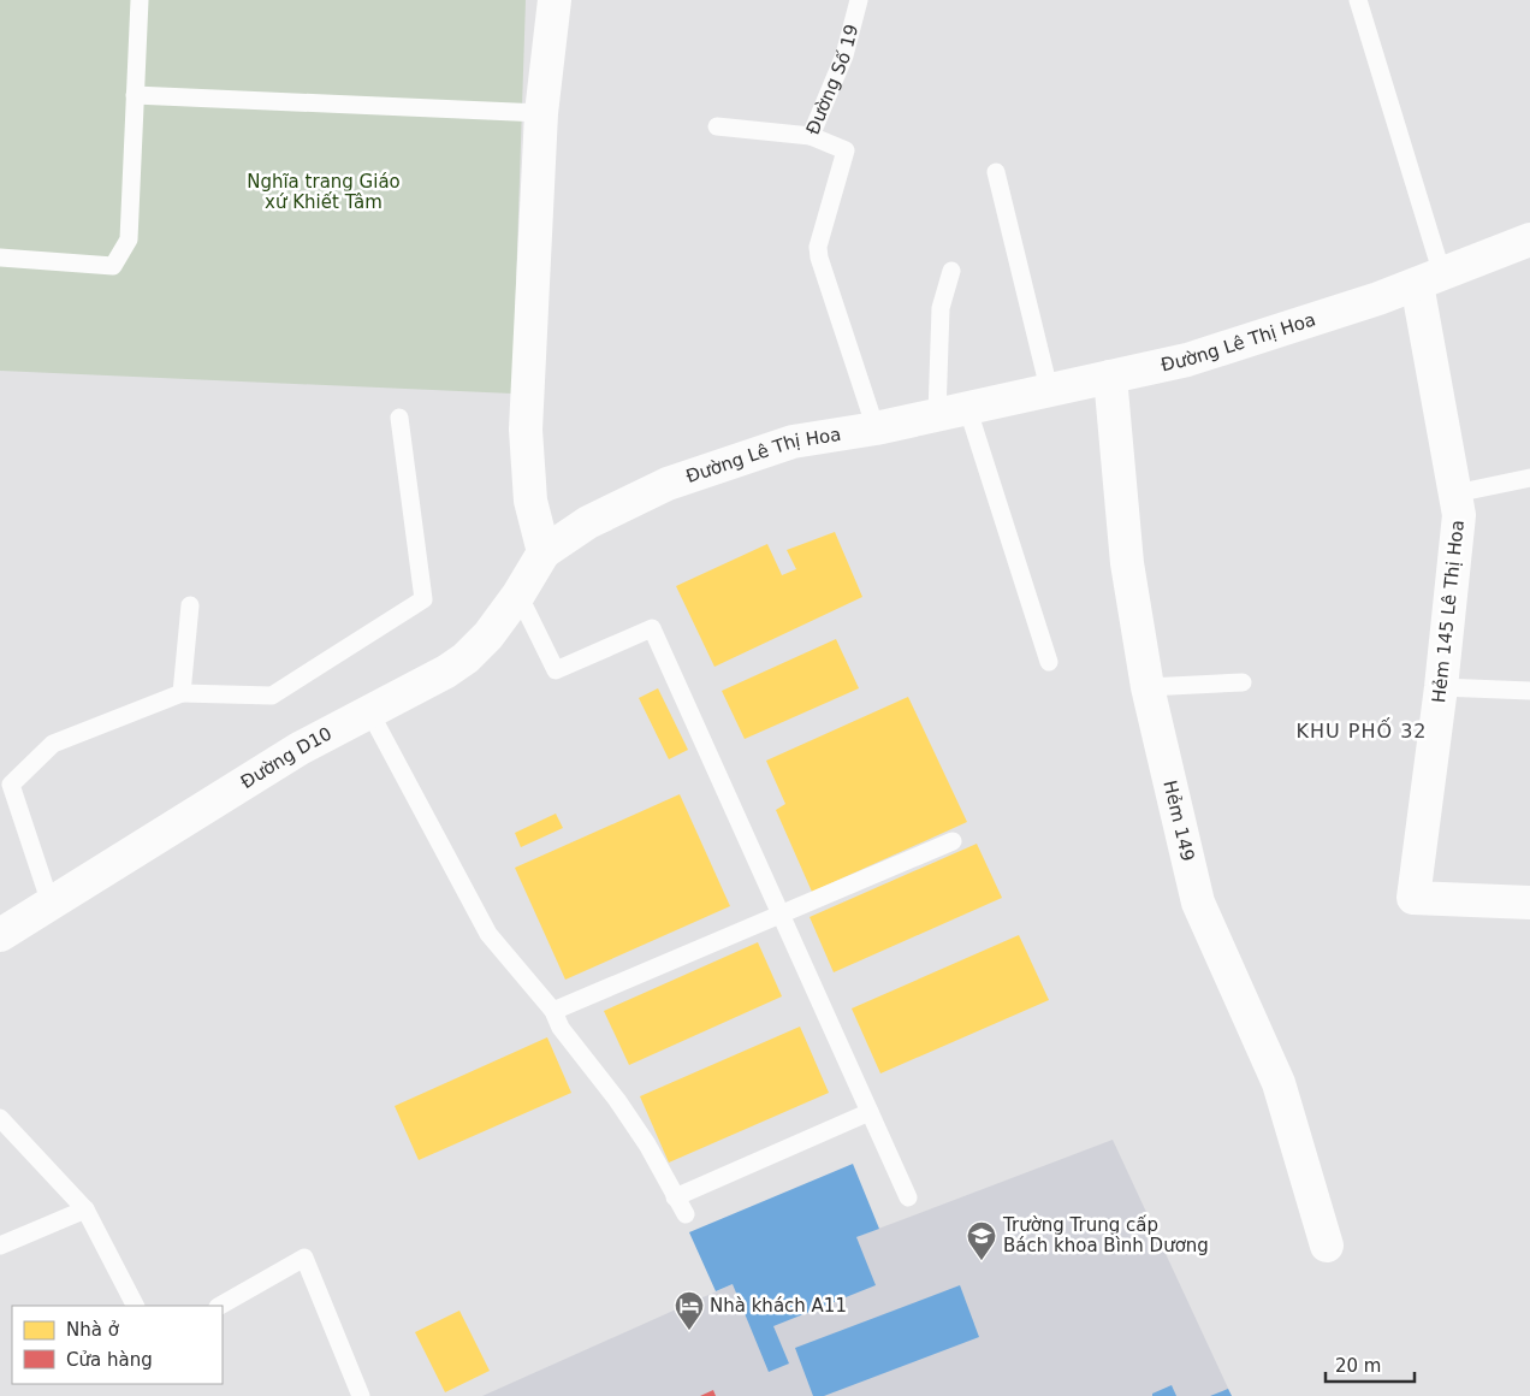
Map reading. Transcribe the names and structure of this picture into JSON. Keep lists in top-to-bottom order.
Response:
{
  "streets": {
    "street": [
      "Đường Lê Thị Hoa",
      "Hẻm 145 Lê Thị Hoa",
      "Đường D10",
      "Hẻm 149"
    ],
    "lane": ["Đường Số 19"]
  },
  "crossings": [
    ["Đường Lê Thị Hoa", "Hẻm 145 Lê Thị Hoa"],
    ["Đường Lê Thị Hoa", "Đường D10"],
    ["Đường Lê Thị Hoa", "Hẻm 149"]
  ],
  "districts": ["KHU PHỐ 32"],
  "parks": ["Nghĩa trang Giáo xứ Khiết Tâm"],
  "places": {
    "school or university": ["Trường Trung cấp Bách khoa Bình Dương"],
    "hotel": ["Nhà khách A11"]
  },
  "legend": ["Nhà ở", "Cửa hàng"],
  "scale_bar": "20 m"
}
